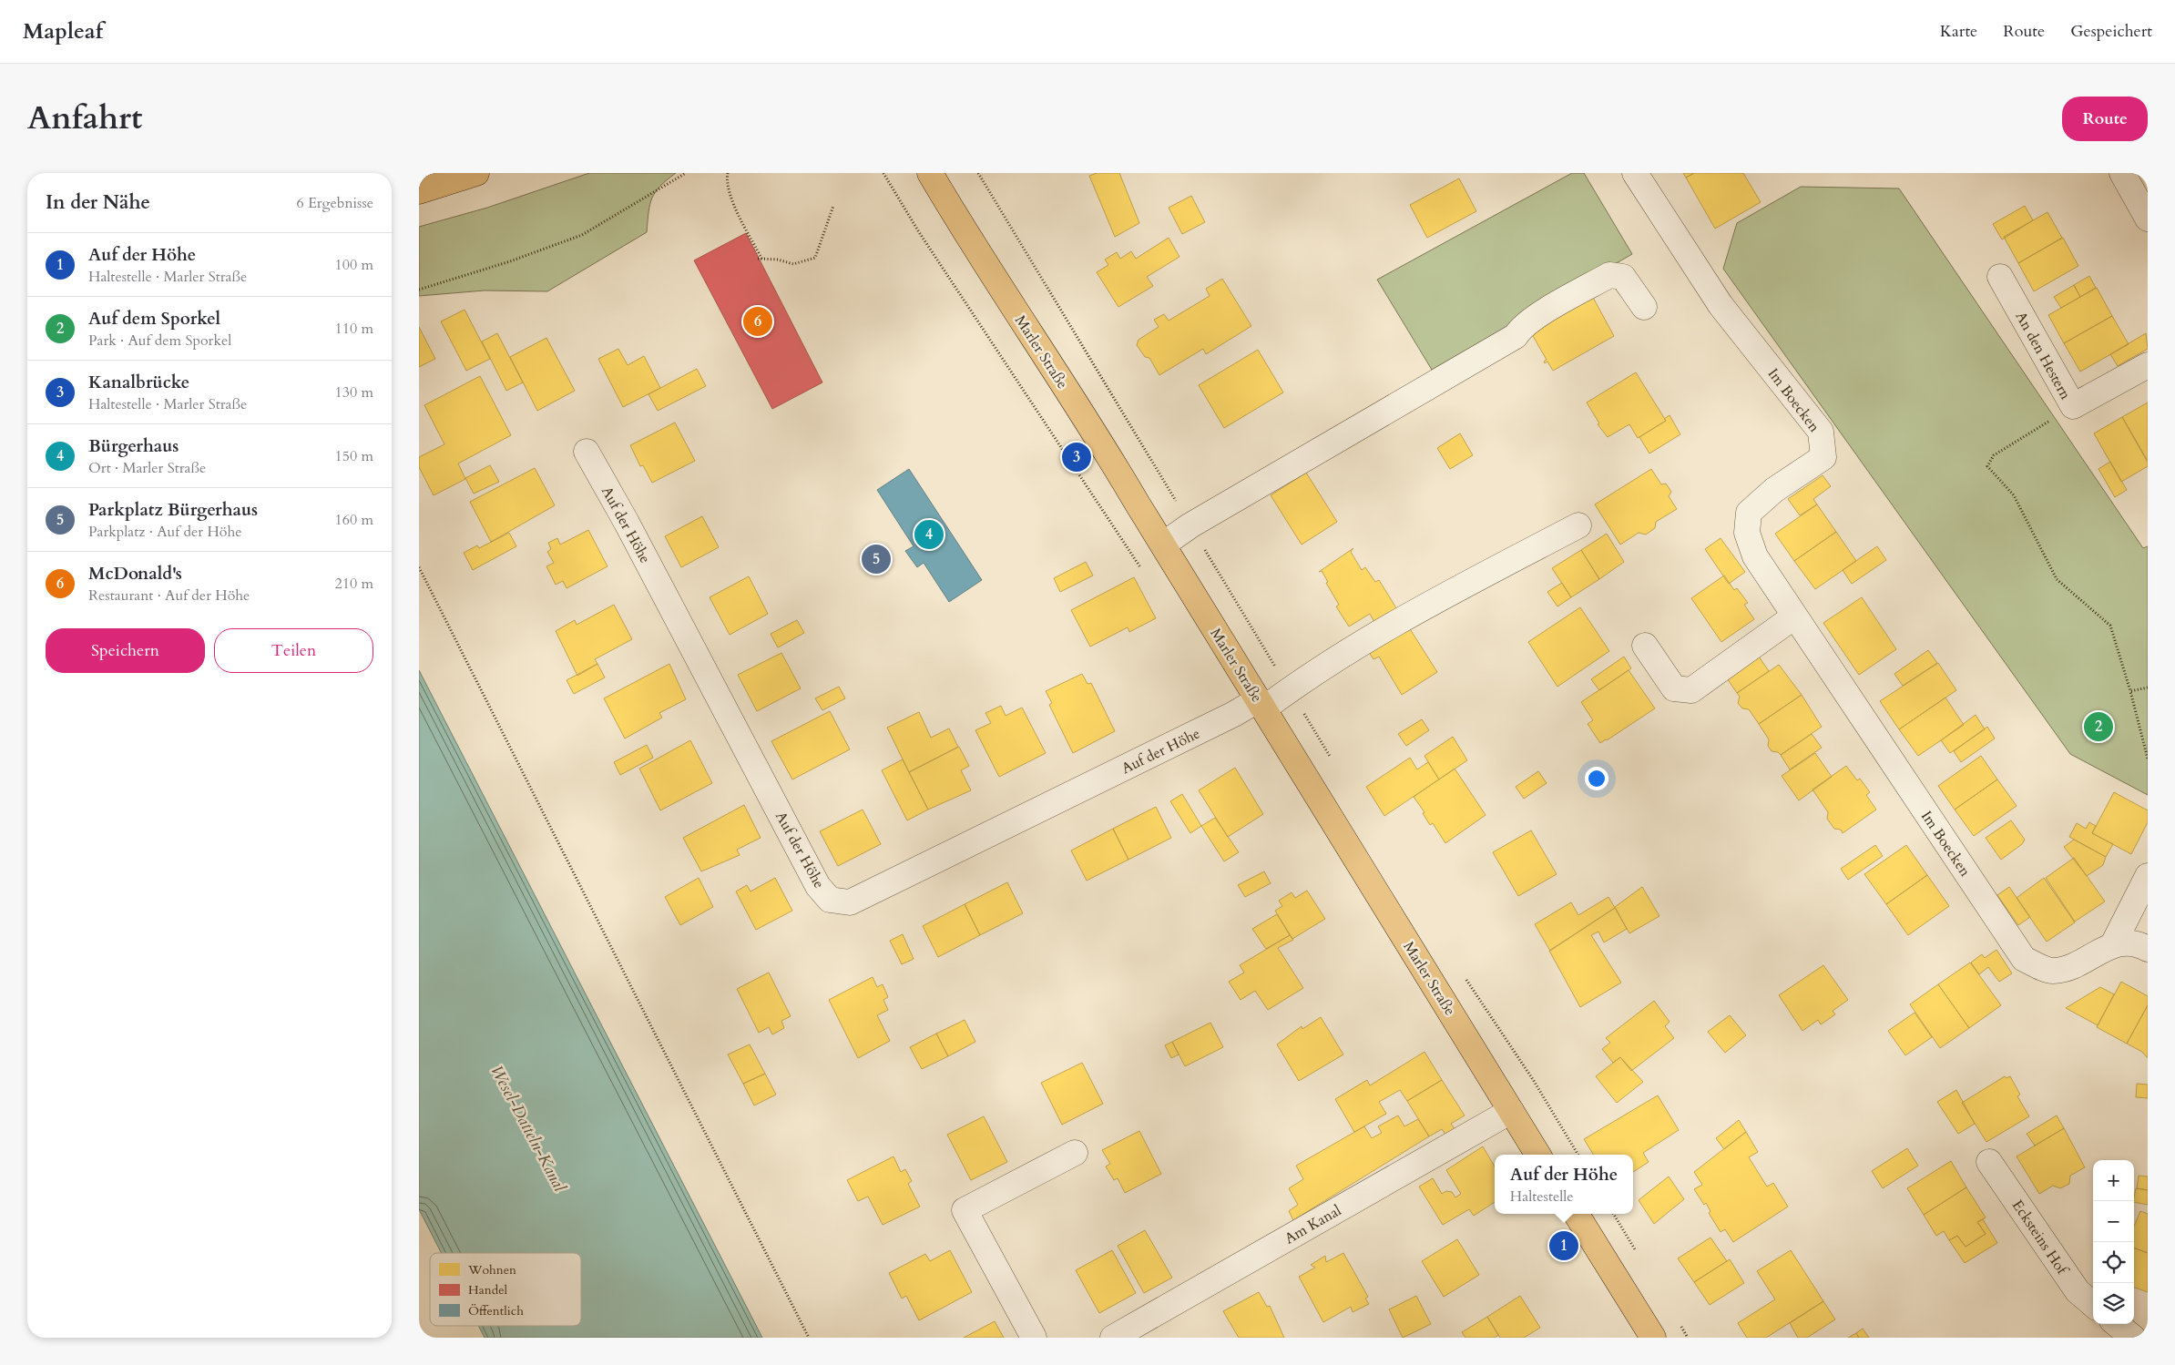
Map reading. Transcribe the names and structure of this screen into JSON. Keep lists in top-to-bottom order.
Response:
{
  "streets": {
    "main road": ["Marler Straße"],
    "street": [
      "An den Hestern",
      "Im Boecken",
      "Auf der Höhe",
      "Am Kanal",
      "Ecksteins Hof"
    ]
  },
  "crossings": [
    ["Marler Straße", "Auf der Höhe"],
    ["Marler Straße", "Am Kanal"]
  ],
  "water": ["Wesel-Datteln-Kanal"],
  "legend": ["Wohnen", "Handel", "Öffentlich"],
  "page": {
    "header": "Mapleaf",
    "nav": ["Karte", "Route", "Gespeichert"],
    "title": "Anfahrt",
    "buttons": [
      "Route",
      ["Speichern", "Teilen"]
    ],
    "heading": ["In der Nähe", "6 Ergebnisse"],
    "list": [
      {
        "mark": "1",
        "name": "Auf der Höhe",
        "note": "Haltestelle · Marler Straße",
        "value": "100 m"
      },
      {
        "mark": "2",
        "name": "Auf dem Sporkel",
        "note": "Park · Auf dem Sporkel",
        "value": "110 m"
      },
      {
        "mark": "3",
        "name": "Kanalbrücke",
        "note": "Haltestelle · Marler Straße",
        "value": "130 m"
      },
      {
        "mark": "4",
        "name": "Bürgerhaus",
        "note": "Ort · Marler Straße",
        "value": "150 m"
      },
      {
        "mark": "5",
        "name": "Parkplatz Bürgerhaus",
        "note": "Parkplatz · Auf der Höhe",
        "value": "160 m"
      },
      {
        "mark": "6",
        "name": "McDonald's",
        "note": "Restaurant · Auf der Höhe",
        "value": "210 m"
      }
    ],
    "pins": [
      "6",
      "3",
      "4",
      "5",
      "2",
      "1"
    ],
    "popup": ["Auf der Höhe", "Haltestelle"],
    "map_buttons": ["+", "−"]
  }
}
